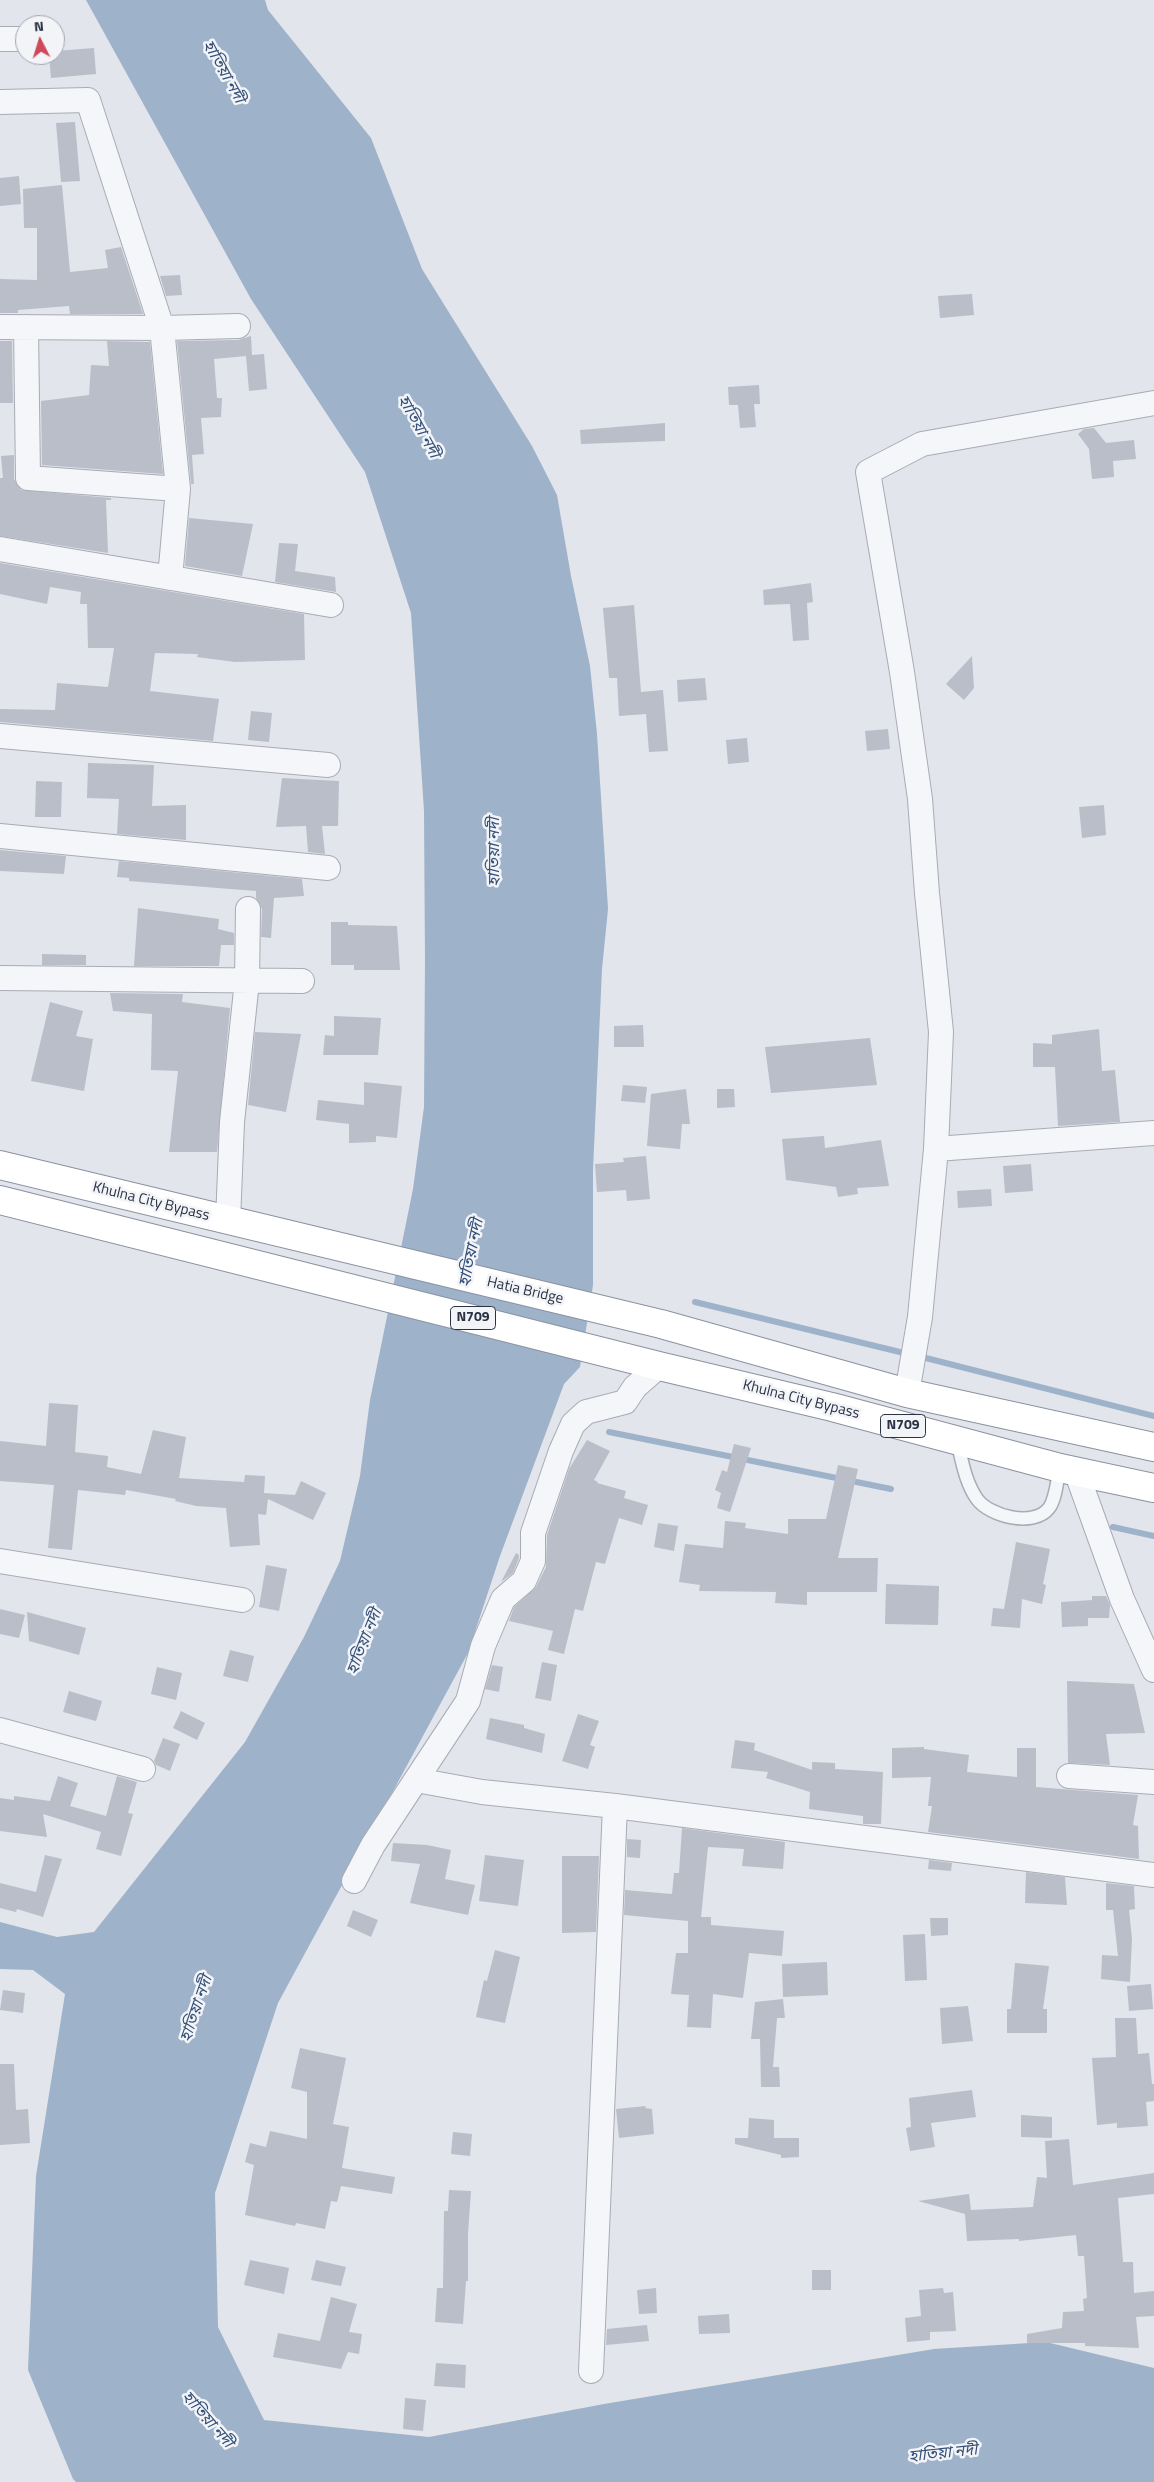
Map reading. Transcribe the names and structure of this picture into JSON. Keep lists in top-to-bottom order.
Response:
{
  "streets": {
    "highway": ["Khulna City Bypass", "Hatia Bridge", "N709"]
  },
  "crossings": [
    ["Khulna City Bypass", "Hatia Bridge"],
    ["Khulna City Bypass", "N709"],
    ["Hatia Bridge", "N709"]
  ],
  "water": ["হাতিয়া নদী"],
  "north": "top"
}
